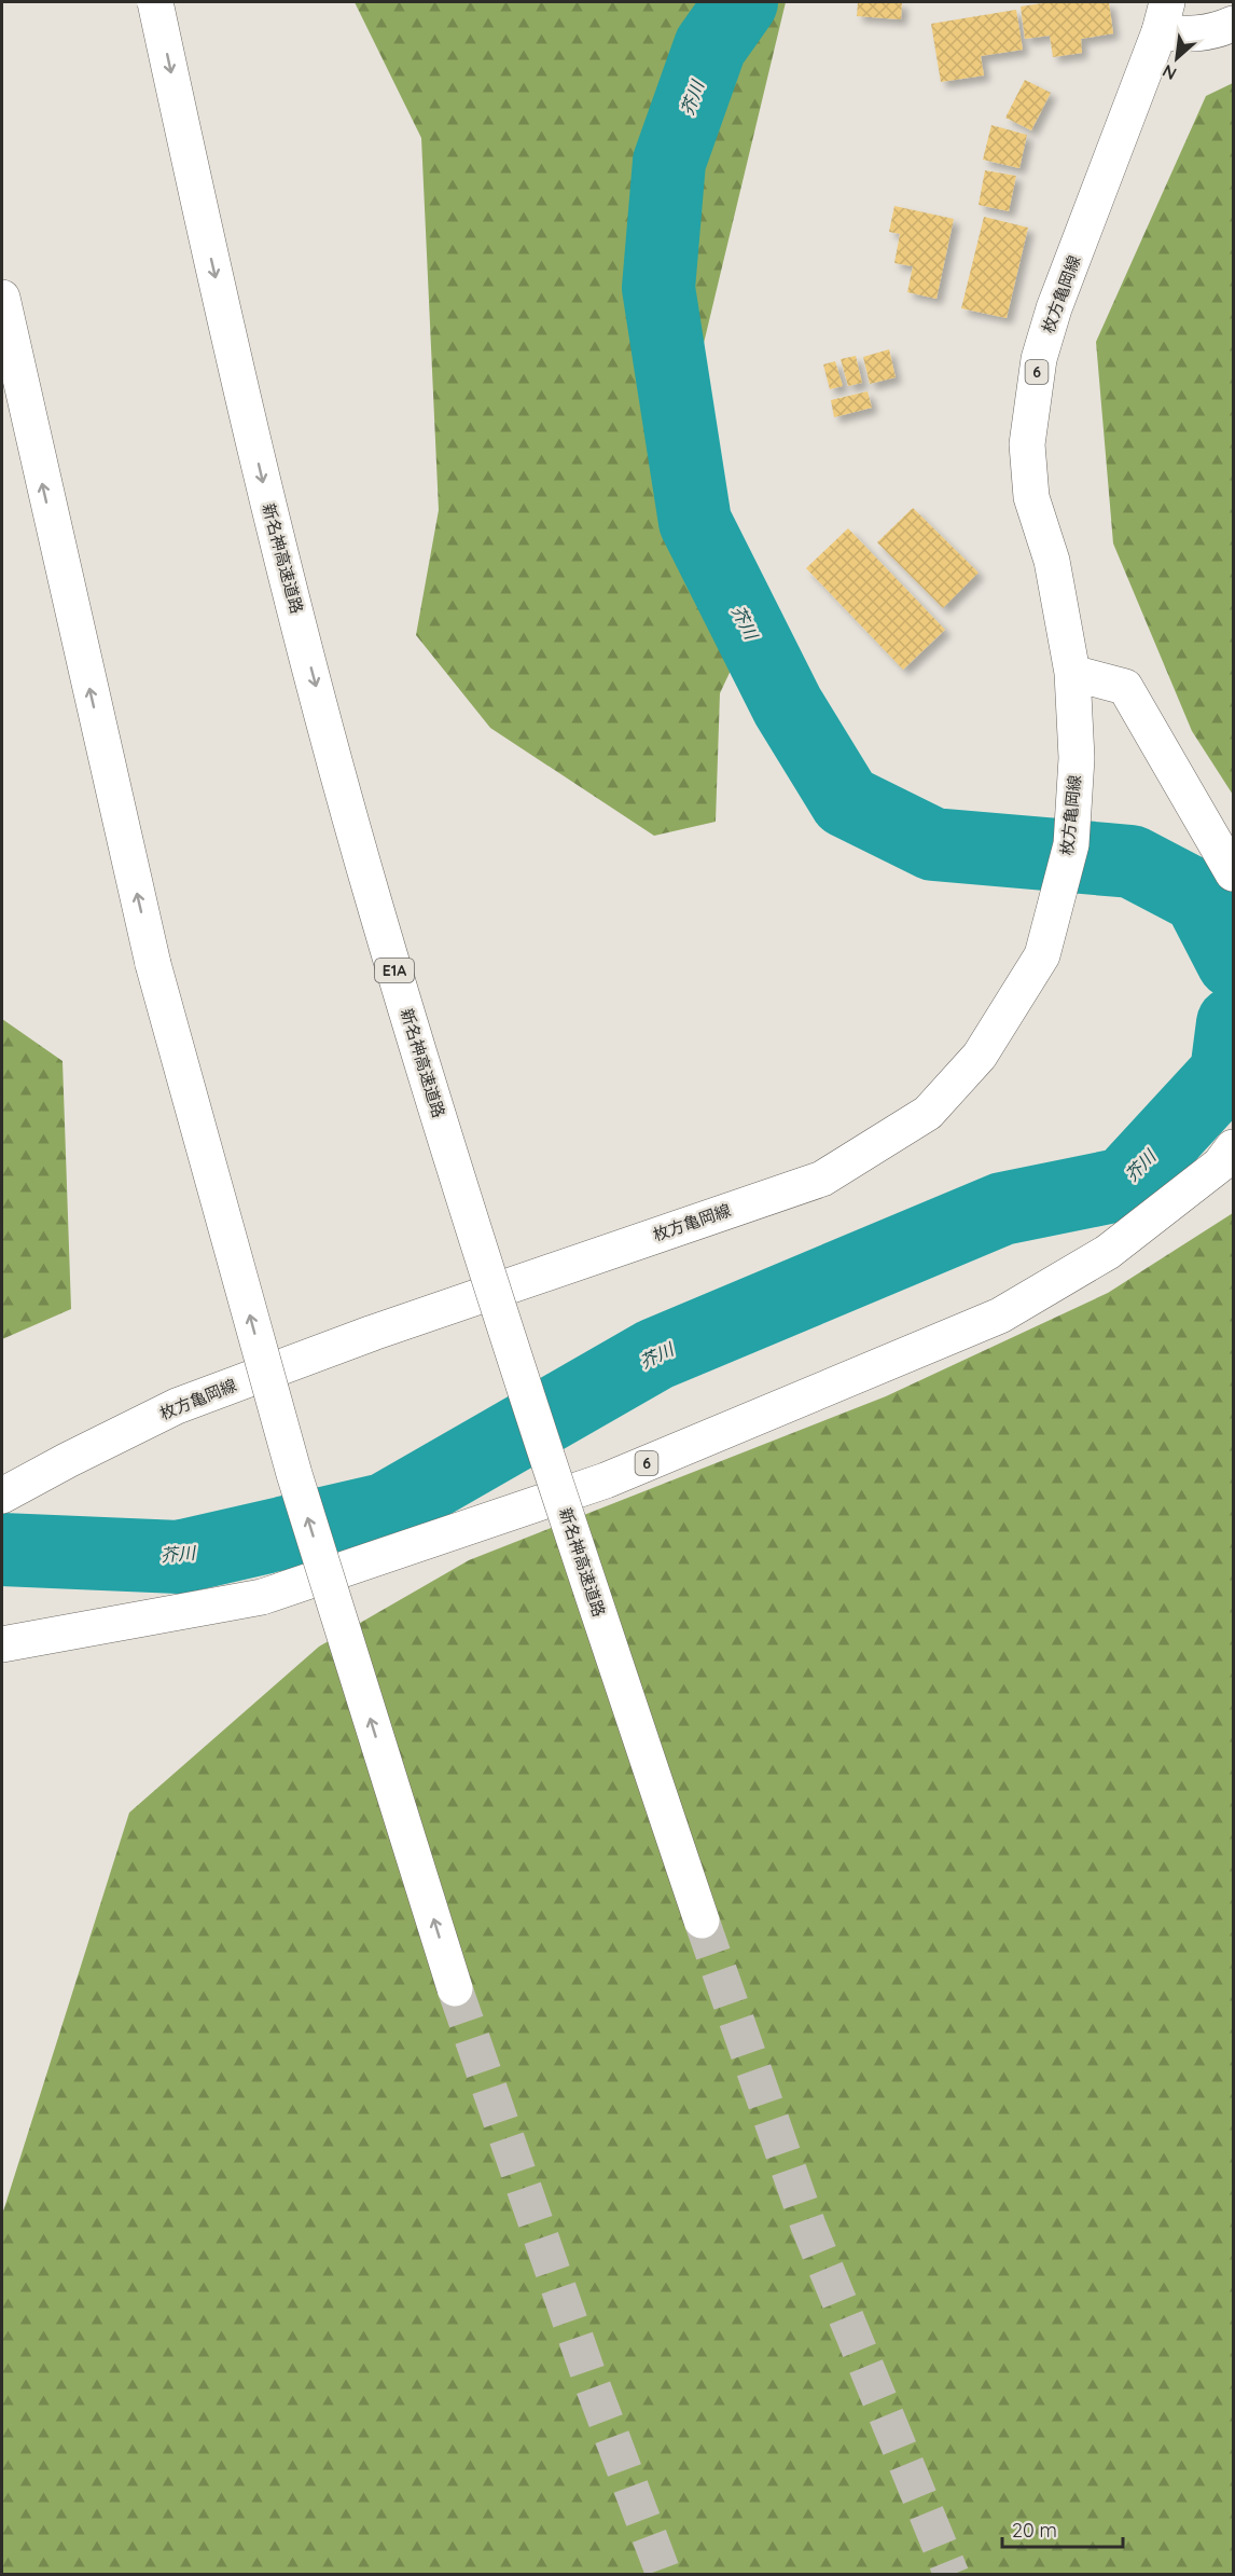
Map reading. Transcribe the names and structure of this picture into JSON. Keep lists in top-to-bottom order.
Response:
{
  "streets": {
    "main road": [
      "枚方亀岡線",
      "6",
      "新名神高速道路",
      "E1A"
    ]
  },
  "water": ["芥川"],
  "scale_bar": "20 m",
  "north": "bottom left"
}
